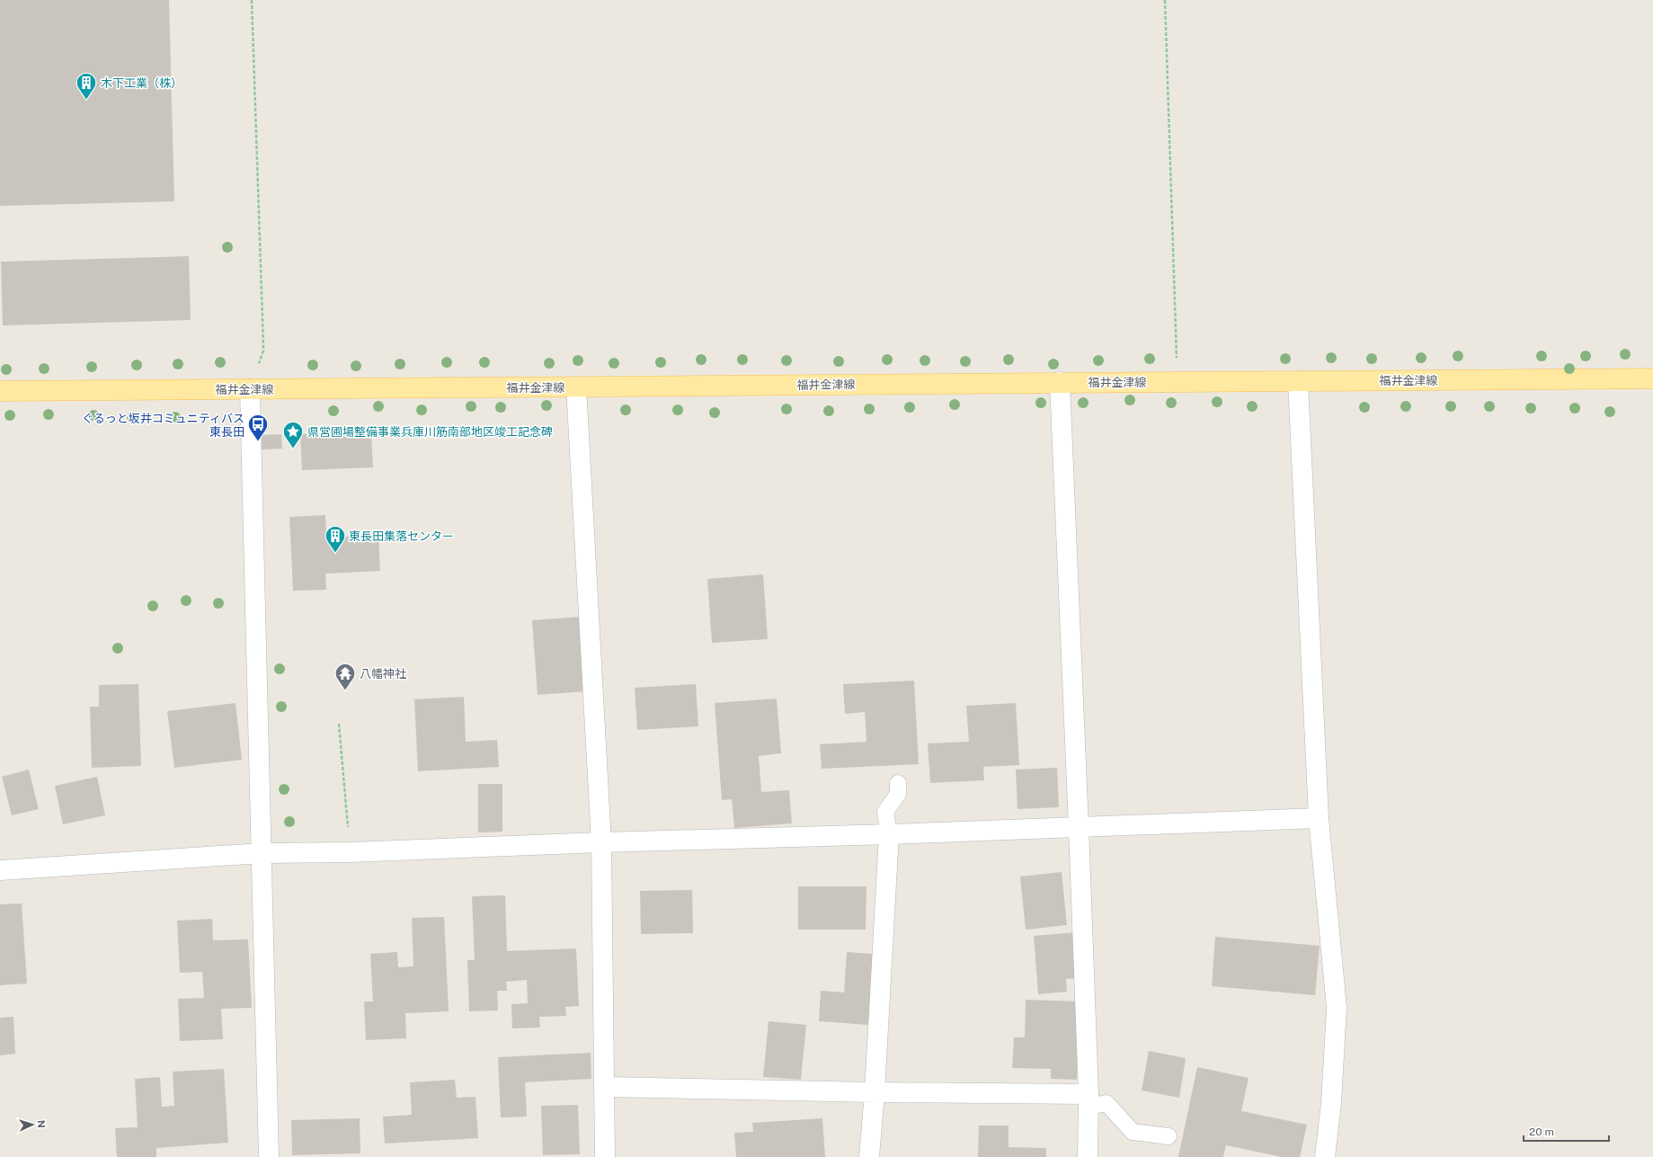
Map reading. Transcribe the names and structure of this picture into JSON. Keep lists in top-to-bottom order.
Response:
{
  "streets": {
    "main road": ["福井金津線"]
  },
  "places": {
    "building": ["木下工業（株）", "東長田集落センター"],
    "bus stop": ["ぐるっと坂井コミュニティバス 東長田"],
    "place": ["県営圃場整備事業兵庫川筋南部地区竣工記念碑"],
    "temple": ["八幡神社"]
  },
  "scale_bar": "20 m",
  "north": "right"
}
